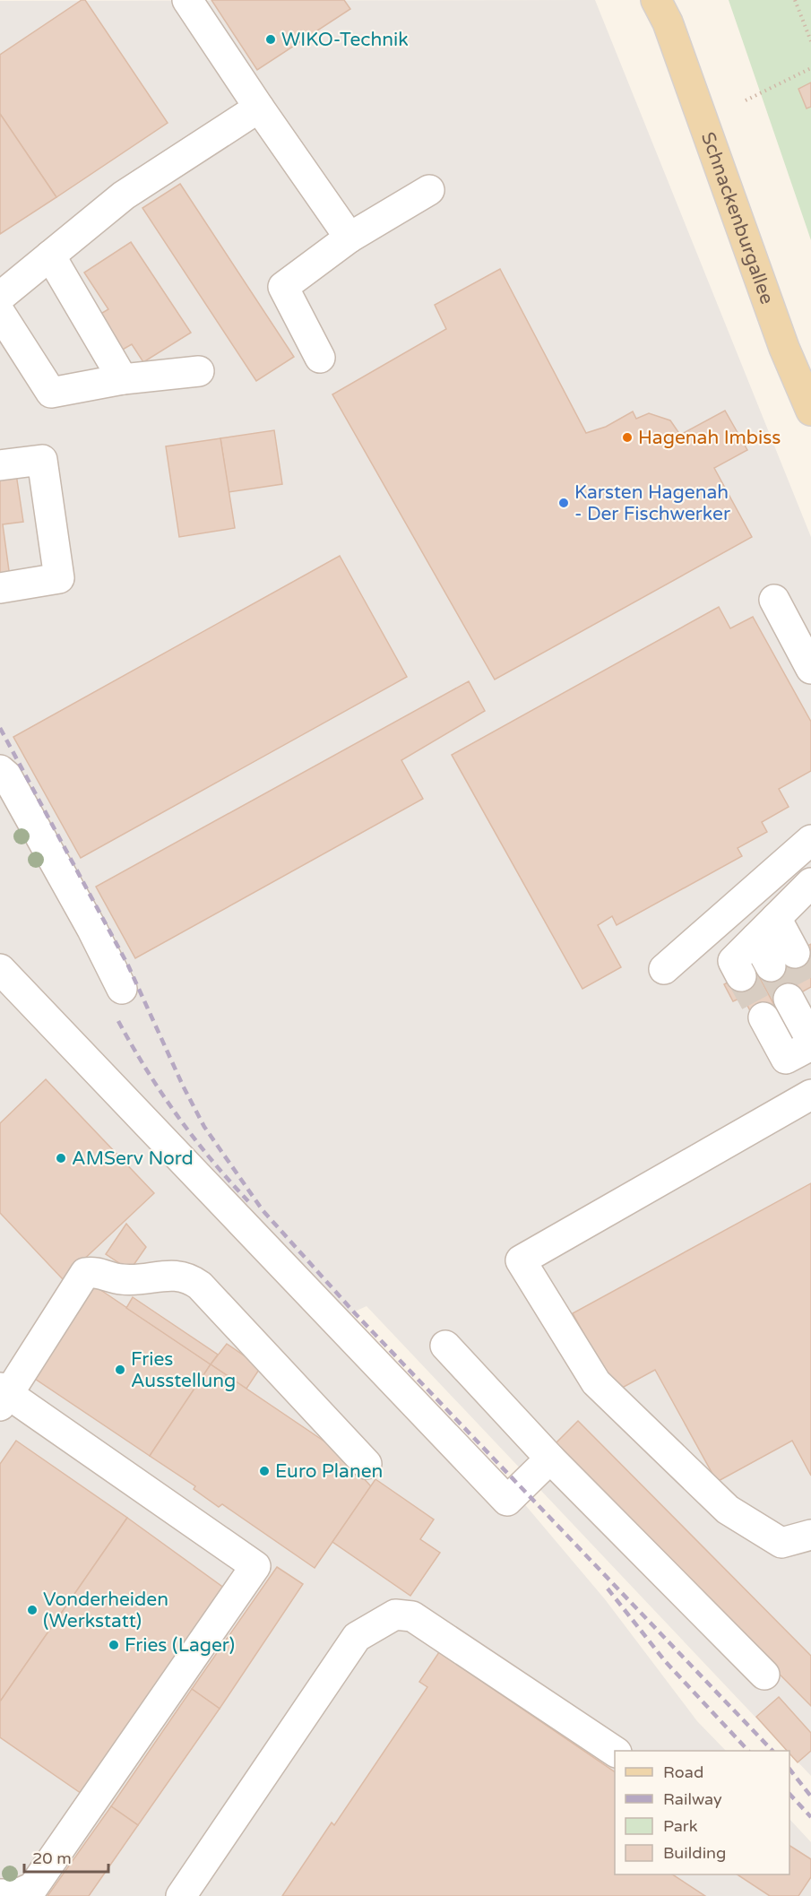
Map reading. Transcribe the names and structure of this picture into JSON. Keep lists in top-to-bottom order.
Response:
{
  "streets": {
    "main road": ["Schnackenburgallee"]
  },
  "places": [
    "WIKO-Technik",
    "Hagenah Imbiss",
    "Karsten Hagenah - Der Fischwerker",
    "AMServ Nord",
    "Fries Ausstellung",
    "Euro Planen",
    "Vonderheiden (Werkstatt)",
    "Fries (Lager)"
  ],
  "legend": [
    "Road",
    "Railway",
    "Park",
    "Building"
  ],
  "scale_bar": "20 m"
}
